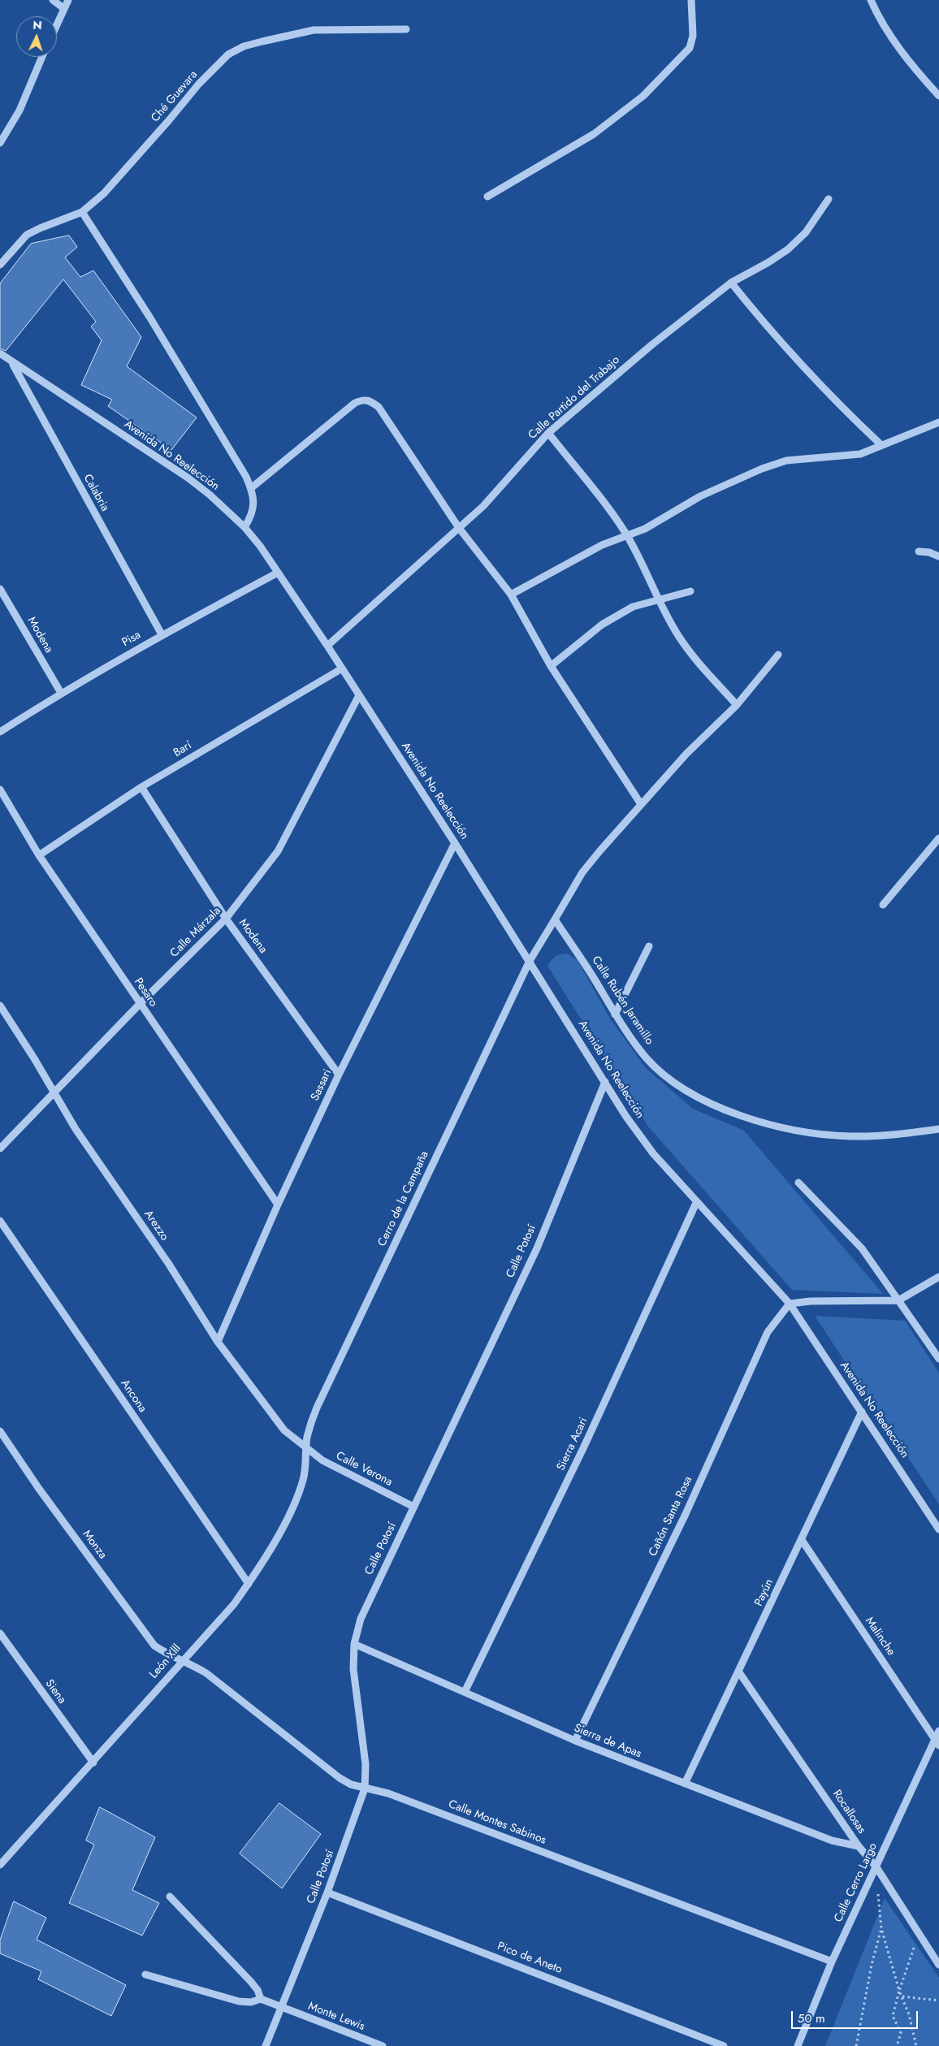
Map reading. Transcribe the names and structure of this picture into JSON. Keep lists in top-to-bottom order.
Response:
{
  "streets": {
    "street": [
      "Ché Guevara",
      "Calle Partido del Trabajo",
      "Avenida No Reelección",
      "Calabria",
      "Modena",
      "Pisa",
      "Barí",
      "Calle Márzala",
      "Pesaro",
      "Calle Rubén Jaramillo",
      "Sassari",
      "Cerro de la Campaña",
      "Arezzo",
      "Calle Potosí",
      "Ancona",
      "Sierra Acari",
      "Calle Verona",
      "Cañón Santa Rosa",
      "Monza",
      "Payún",
      "Malinche",
      "León Xlll",
      "Siena",
      "Sierra de Apas",
      "Rocallosas",
      "Calle Montes Sabinos",
      "Calle Cerro Largo",
      "Pico de Aneto",
      "Monte Lewis"
    ]
  },
  "crossings": [
    ["Calle Partido del Trabajo", "Avenida No Reelección"],
    ["Avenida No Reelección", "Calabria"],
    ["Avenida No Reelección", "Pisa"],
    ["Avenida No Reelección", "Barí"],
    ["Avenida No Reelección", "Calle Márzala"],
    ["Avenida No Reelección", "Sassari"],
    ["Avenida No Reelección", "Cerro de la Campaña"],
    ["Avenida No Reelección", "Calle Potosí"],
    ["Avenida No Reelección", "Sierra Acari"],
    ["Avenida No Reelección", "Cañón Santa Rosa"],
    ["Avenida No Reelección", "Payún"],
    ["Calabria", "Pisa"],
    ["Modena", "Pisa"],
    ["Modena", "Barí"],
    ["Modena", "Calle Márzala"],
    ["Modena", "Sassari"],
    ["Barí", "Pesaro"],
    ["Calle Márzala", "Pesaro"],
    ["Calle Márzala", "Arezzo"],
    ["Pesaro", "Sassari"],
    ["Sassari", "Arezzo"],
    ["Cerro de la Campaña", "Arezzo"],
    ["Cerro de la Campaña", "Calle Verona"],
    ["Cerro de la Campaña", "León Xlll"],
    ["Arezzo", "Calle Verona"],
    ["Arezzo", "León Xlll"],
    ["Calle Potosí", "Calle Verona"],
    ["Calle Potosí", "Sierra de Apas"],
    ["Calle Potosí", "Calle Montes Sabinos"],
    ["Calle Potosí", "Pico de Aneto"],
    ["Calle Potosí", "Monte Lewis"],
    ["Ancona", "León Xlll"],
    ["Sierra Acari", "Sierra de Apas"],
    ["Calle Verona", "León Xlll"],
    ["Cañón Santa Rosa", "Sierra de Apas"],
    ["Monza", "León Xlll"],
    ["Monza", "Calle Montes Sabinos"],
    ["Payún", "Malinche"],
    ["Payún", "Sierra de Apas"],
    ["Payún", "Rocallosas"],
    ["Malinche", "Calle Cerro Largo"],
    ["León Xlll", "Siena"],
    ["León Xlll", "Calle Montes Sabinos"],
    ["Sierra de Apas", "Rocallosas"],
    ["Rocallosas", "Calle Cerro Largo"],
    ["Calle Montes Sabinos", "Calle Cerro Largo"]
  ],
  "scale_bar": "50 m",
  "north": "top"
}
